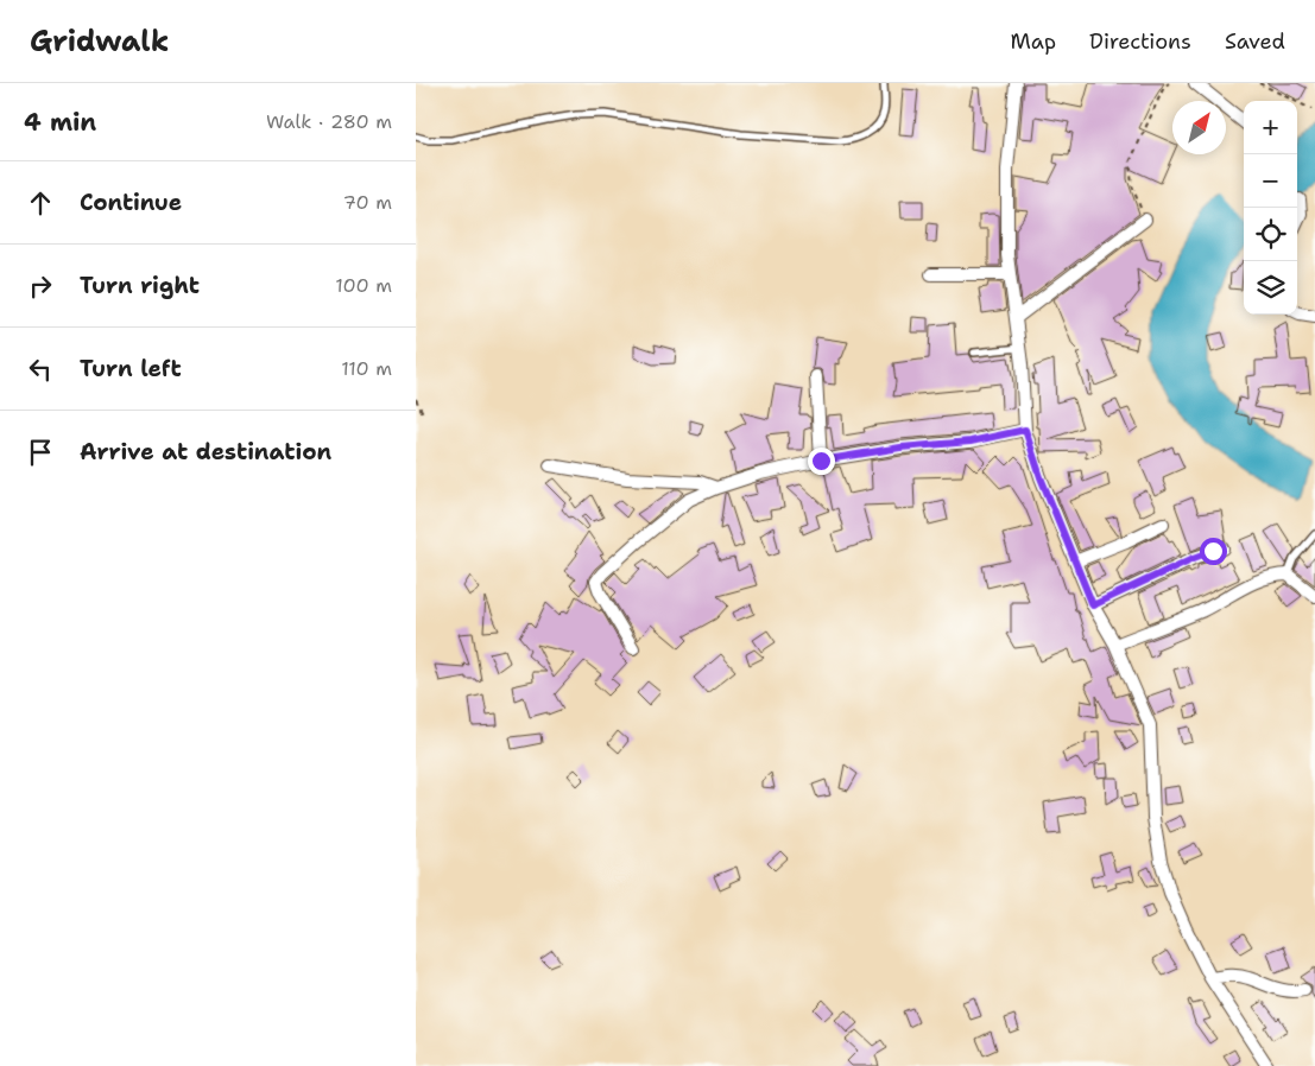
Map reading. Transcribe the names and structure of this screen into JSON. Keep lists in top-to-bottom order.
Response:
{
  "north": "top right",
  "page": {
    "header": "Gridwalk",
    "nav": ["Map", "Directions", "Saved"],
    "heading": ["4 min", "Walk · 280 m"],
    "map_buttons": ["+", "−"],
    "list": [
      ["Continue", "70 m"],
      ["Turn right", "100 m"],
      ["Turn left", "110 m"],
      "Arrive at destination"
    ]
  }
}
